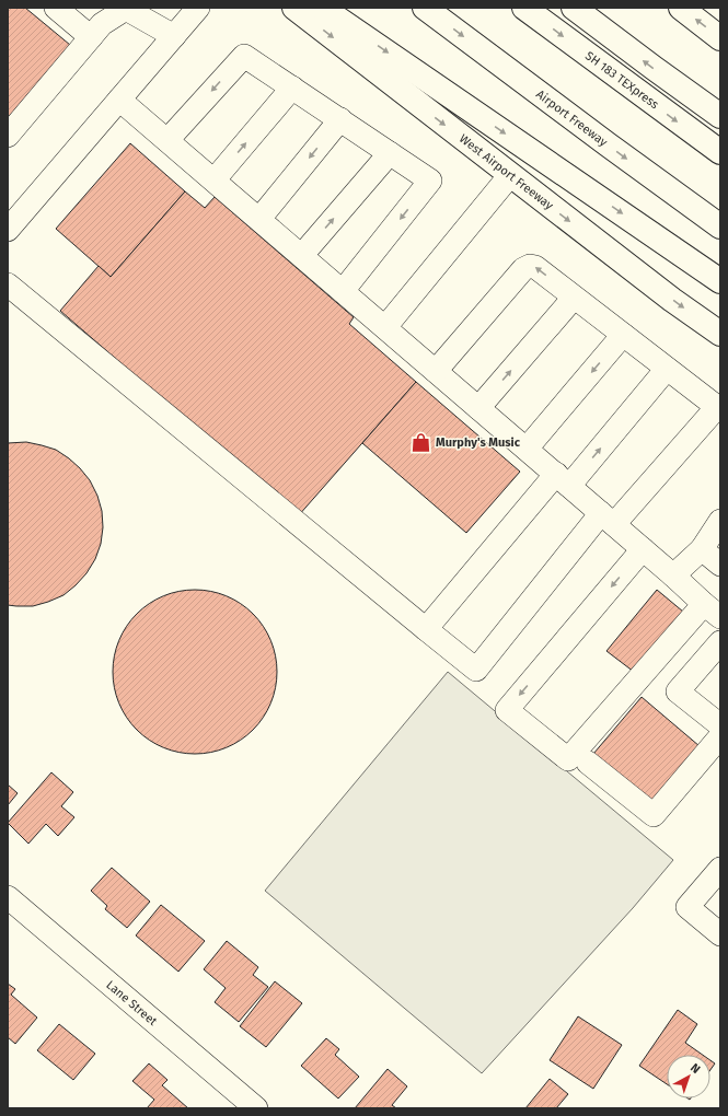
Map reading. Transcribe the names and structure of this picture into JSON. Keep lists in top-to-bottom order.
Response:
{
  "streets": {
    "main road": ["SH 183 TEXpress", "Airport Freeway", "West Airport Freeway"],
    "street": ["Lane Street"]
  },
  "places": {
    "shop": ["Murphy's Music"]
  },
  "north": "top right"
}
